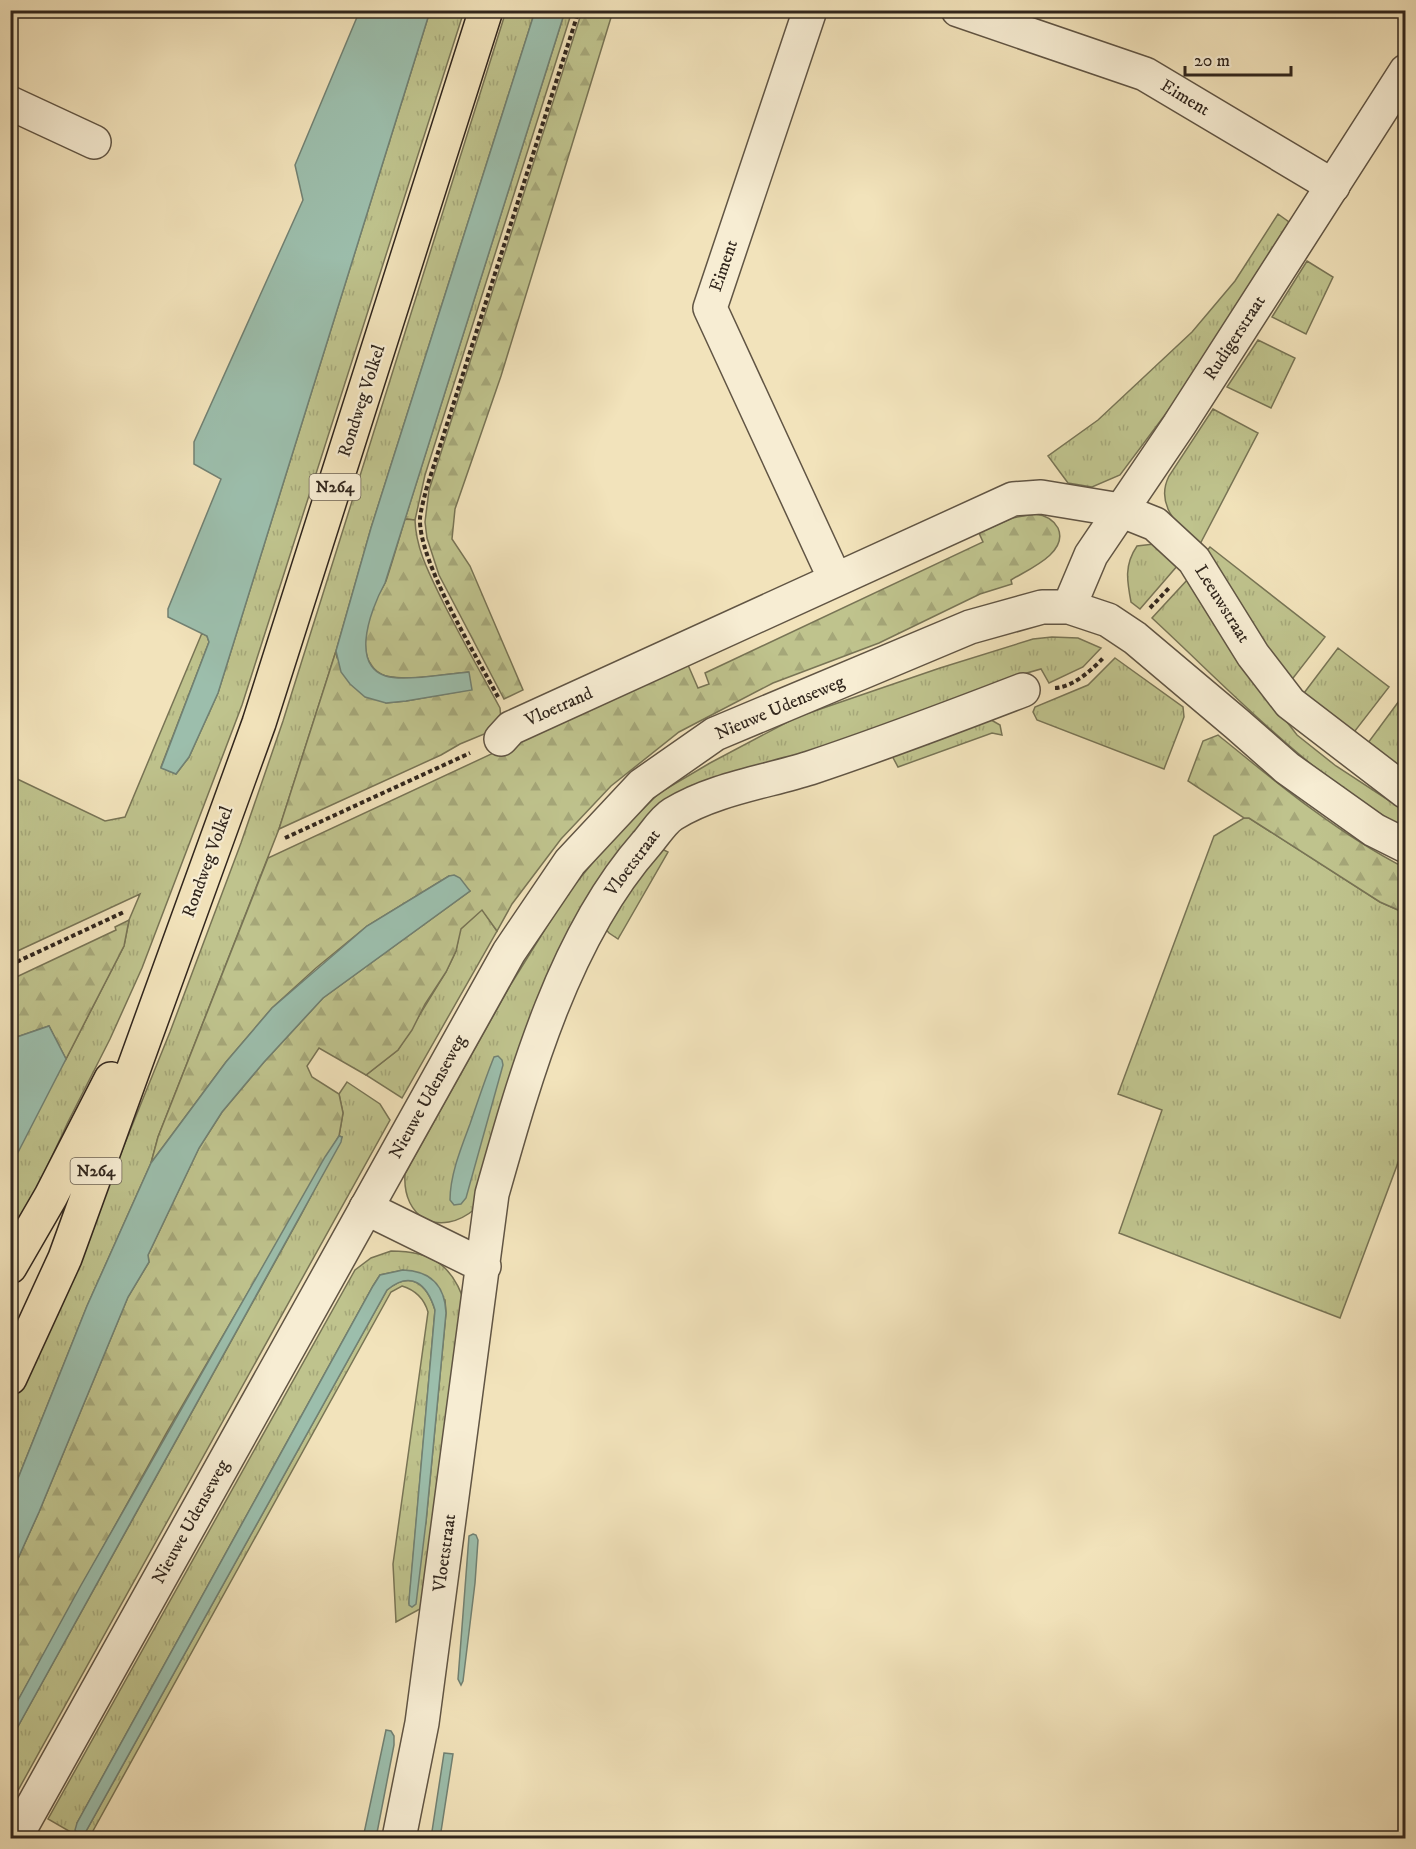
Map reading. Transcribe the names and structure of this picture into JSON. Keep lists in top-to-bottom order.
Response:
{
  "streets": {
    "main road": ["Rondweg Volkel", "N264"],
    "street": [
      "Eiment",
      "Rudigerstraat",
      "Leeuwstraat",
      "Vloetrand",
      "Nieuwe Udenseweg",
      "Vloetstraat"
    ]
  },
  "crossings": [
    ["Eiment", "Rudigerstraat"],
    ["Eiment", "Leeuwstraat"],
    ["Eiment", "Vloetrand"],
    ["Rudigerstraat", "Leeuwstraat"],
    ["Rudigerstraat", "Nieuwe Udenseweg"],
    ["Leeuwstraat", "Vloetrand"]
  ],
  "scale_bar": "20 m"
}
